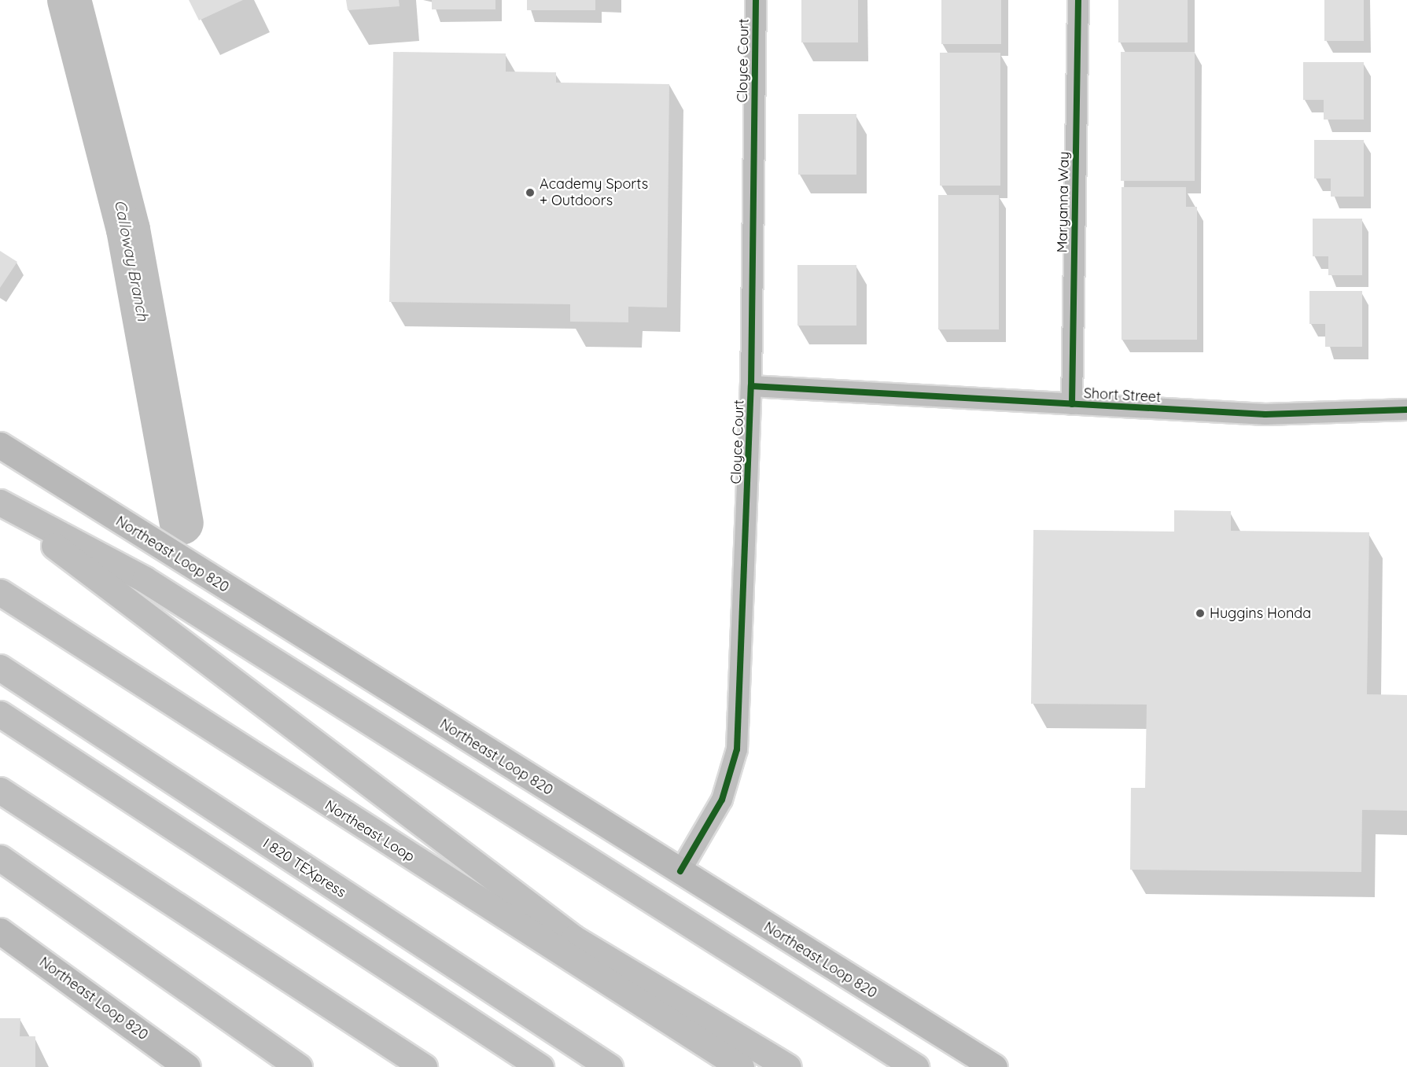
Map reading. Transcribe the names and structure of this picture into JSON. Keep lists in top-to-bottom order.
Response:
{
  "streets": {
    "highway": ["Northeast Loop", "I 820 TEXpress"],
    "main road": ["Northeast Loop 820"],
    "street": ["Cloyce Court", "Maryanna Way", "Short Street"]
  },
  "crossings": [
    ["Cloyce Court", "Short Street"],
    ["Cloyce Court", "Northeast Loop 820"],
    ["Maryanna Way", "Short Street"]
  ],
  "water": ["Calloway Branch"],
  "places": ["Academy Sports + Outdoors", "Huggins Honda"]
}
